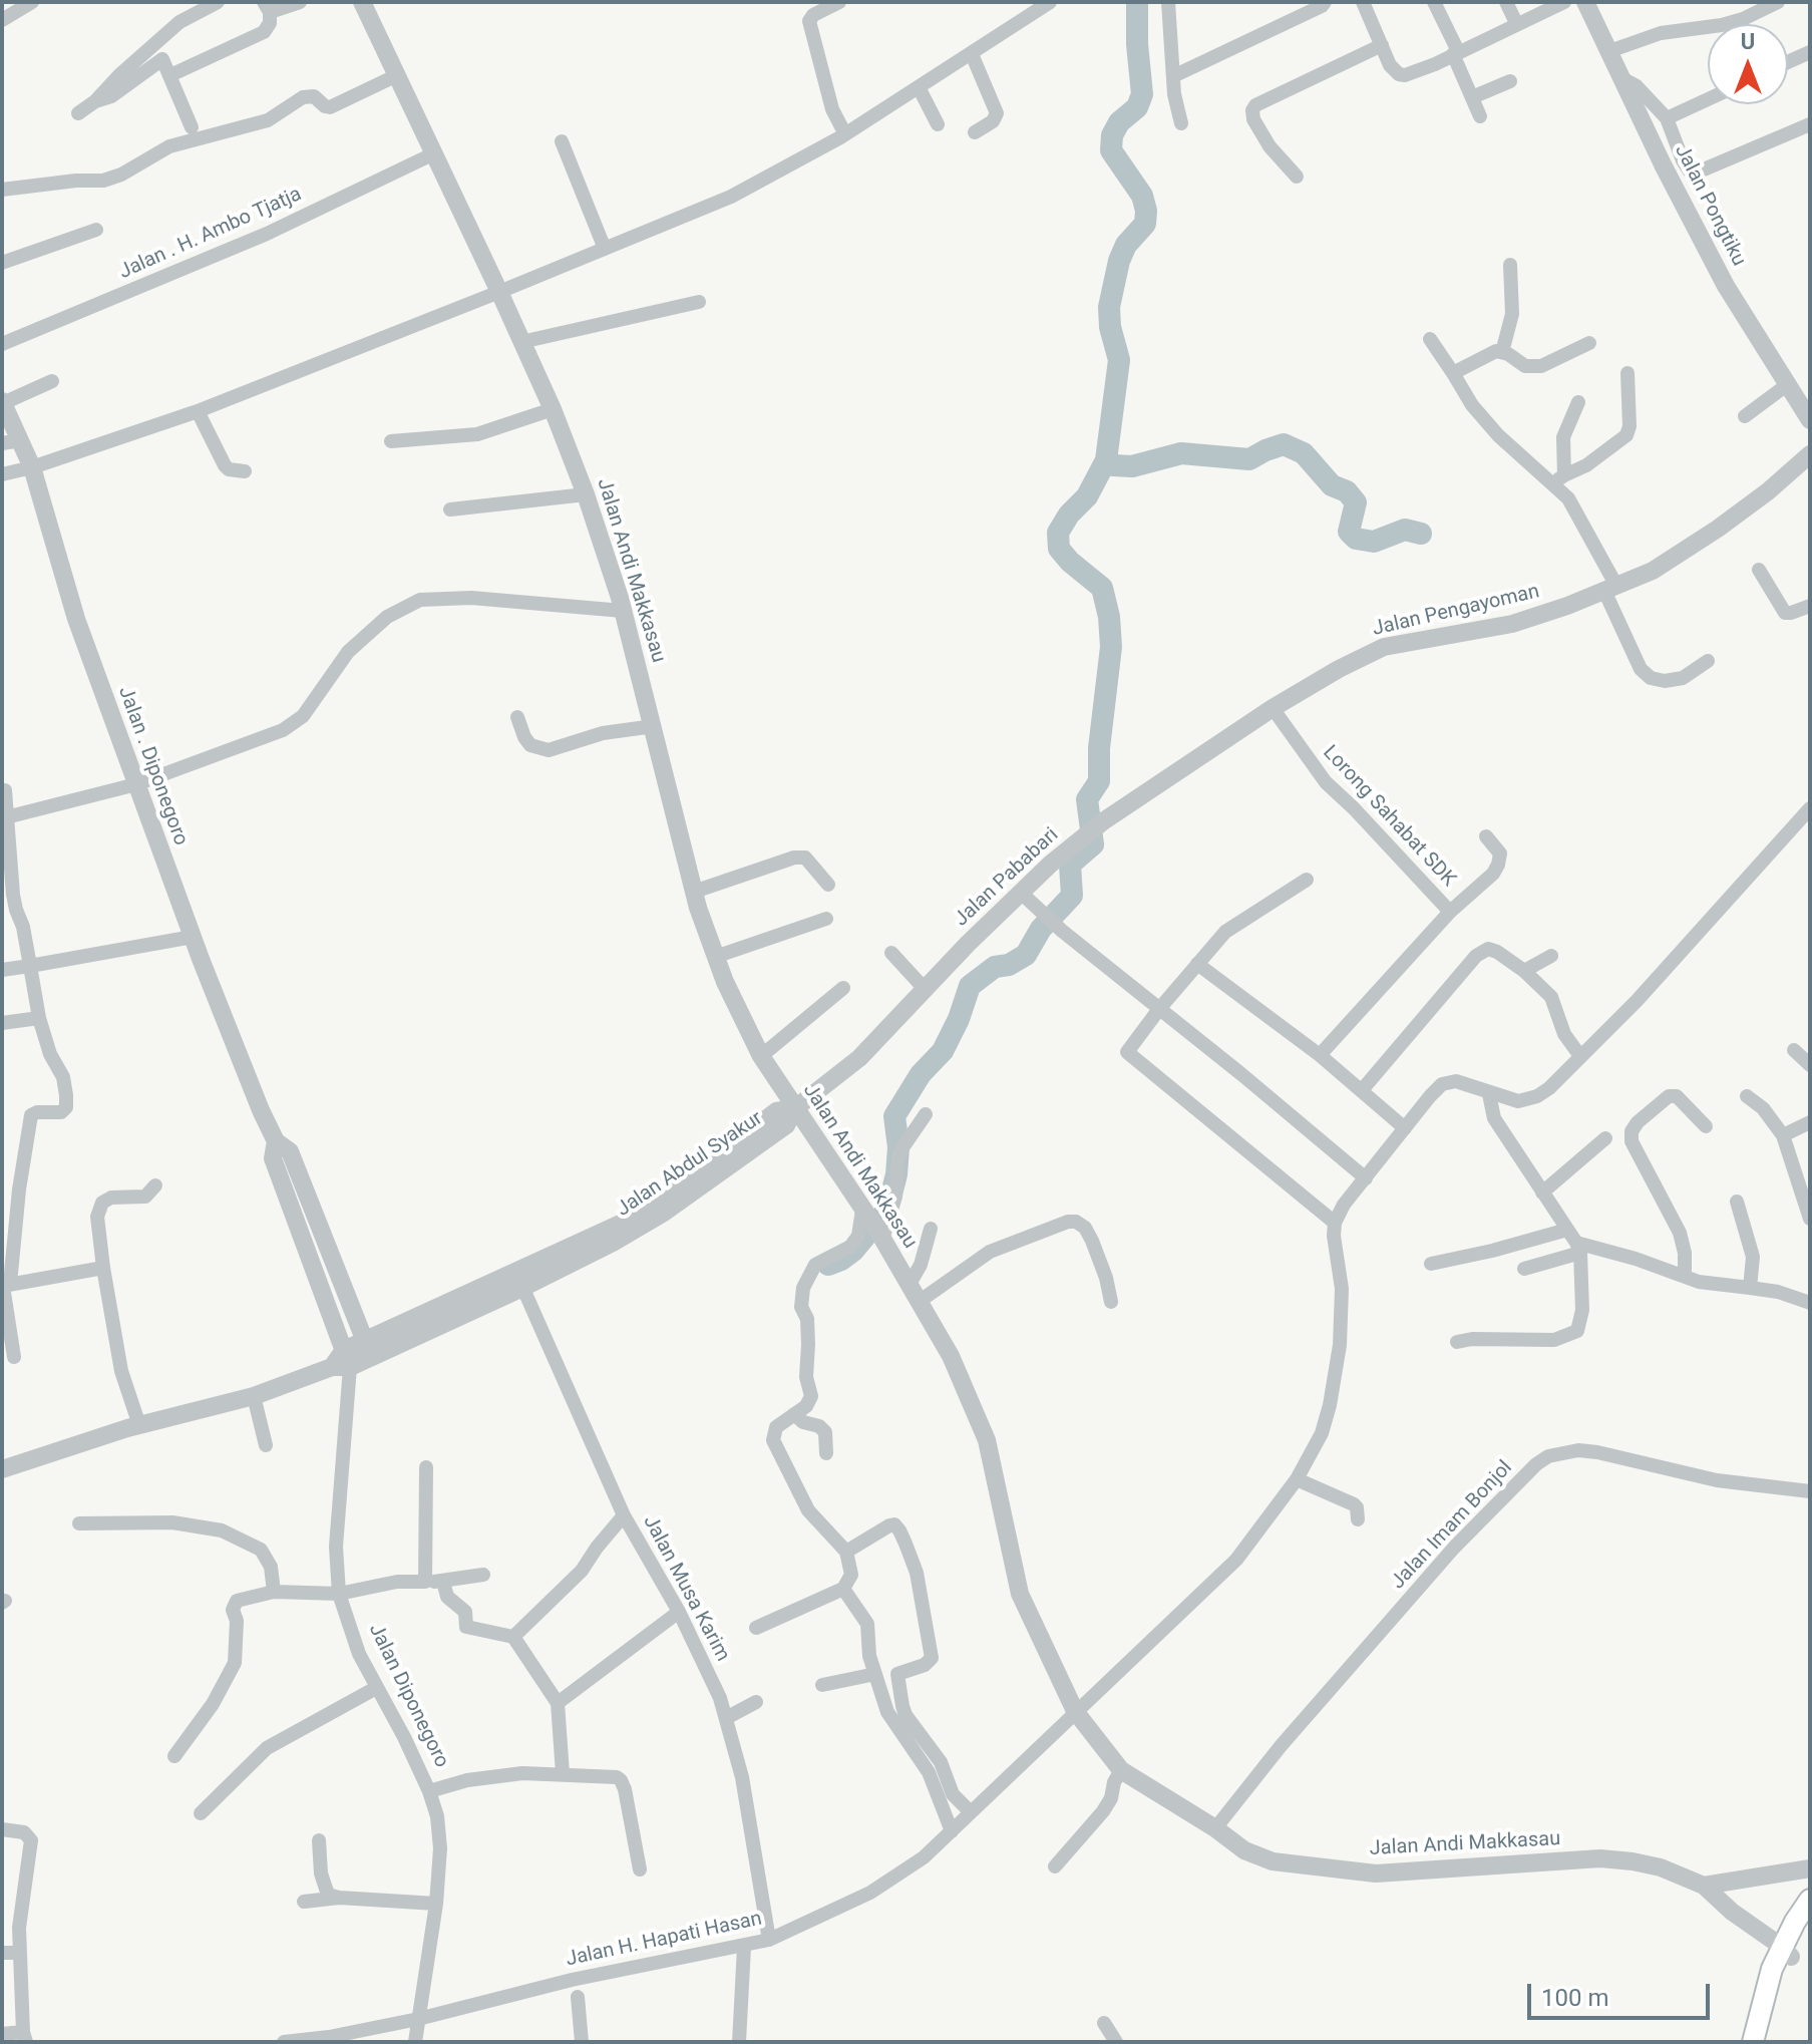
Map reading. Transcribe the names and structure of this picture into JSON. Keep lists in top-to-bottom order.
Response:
{
  "streets": {
    "street": [
      "Jalan Pongtiku",
      "Jalan . H. Ambo Tjatja",
      "Jalan Andi Makkasau",
      "Jalan Pengayoman",
      "Jalan . Diponegoro",
      "Lorong Sahabat SDK",
      "Jalan Pababari",
      "Jalan Abdul Syakur",
      "Jalan Imam Bonjol",
      "Jalan Musa Karim",
      "Jalan Diponegoro",
      "Jalan H. Hapati Hasan"
    ]
  },
  "crossings": [
    ["Jalan . H. Ambo Tjatja", "Jalan Andi Makkasau"],
    ["Jalan Andi Makkasau", "Jalan Pababari"],
    ["Jalan Andi Makkasau", "Jalan Abdul Syakur"],
    ["Jalan Andi Makkasau", "Jalan Imam Bonjol"],
    ["Jalan Andi Makkasau", "Jalan H. Hapati Hasan"],
    ["Jalan Pengayoman", "Lorong Sahabat SDK"],
    ["Jalan Pengayoman", "Jalan Pababari"],
    ["Jalan . Diponegoro", "Jalan Diponegoro"],
    ["Lorong Sahabat SDK", "Jalan Pababari"],
    ["Jalan Pababari", "Jalan Abdul Syakur"],
    ["Jalan Abdul Syakur", "Jalan Musa Karim"],
    ["Jalan Abdul Syakur", "Jalan Diponegoro"],
    ["Jalan Musa Karim", "Jalan H. Hapati Hasan"],
    ["Jalan Diponegoro", "Jalan H. Hapati Hasan"]
  ],
  "scale_bar": "100 m",
  "north": "top"
}
